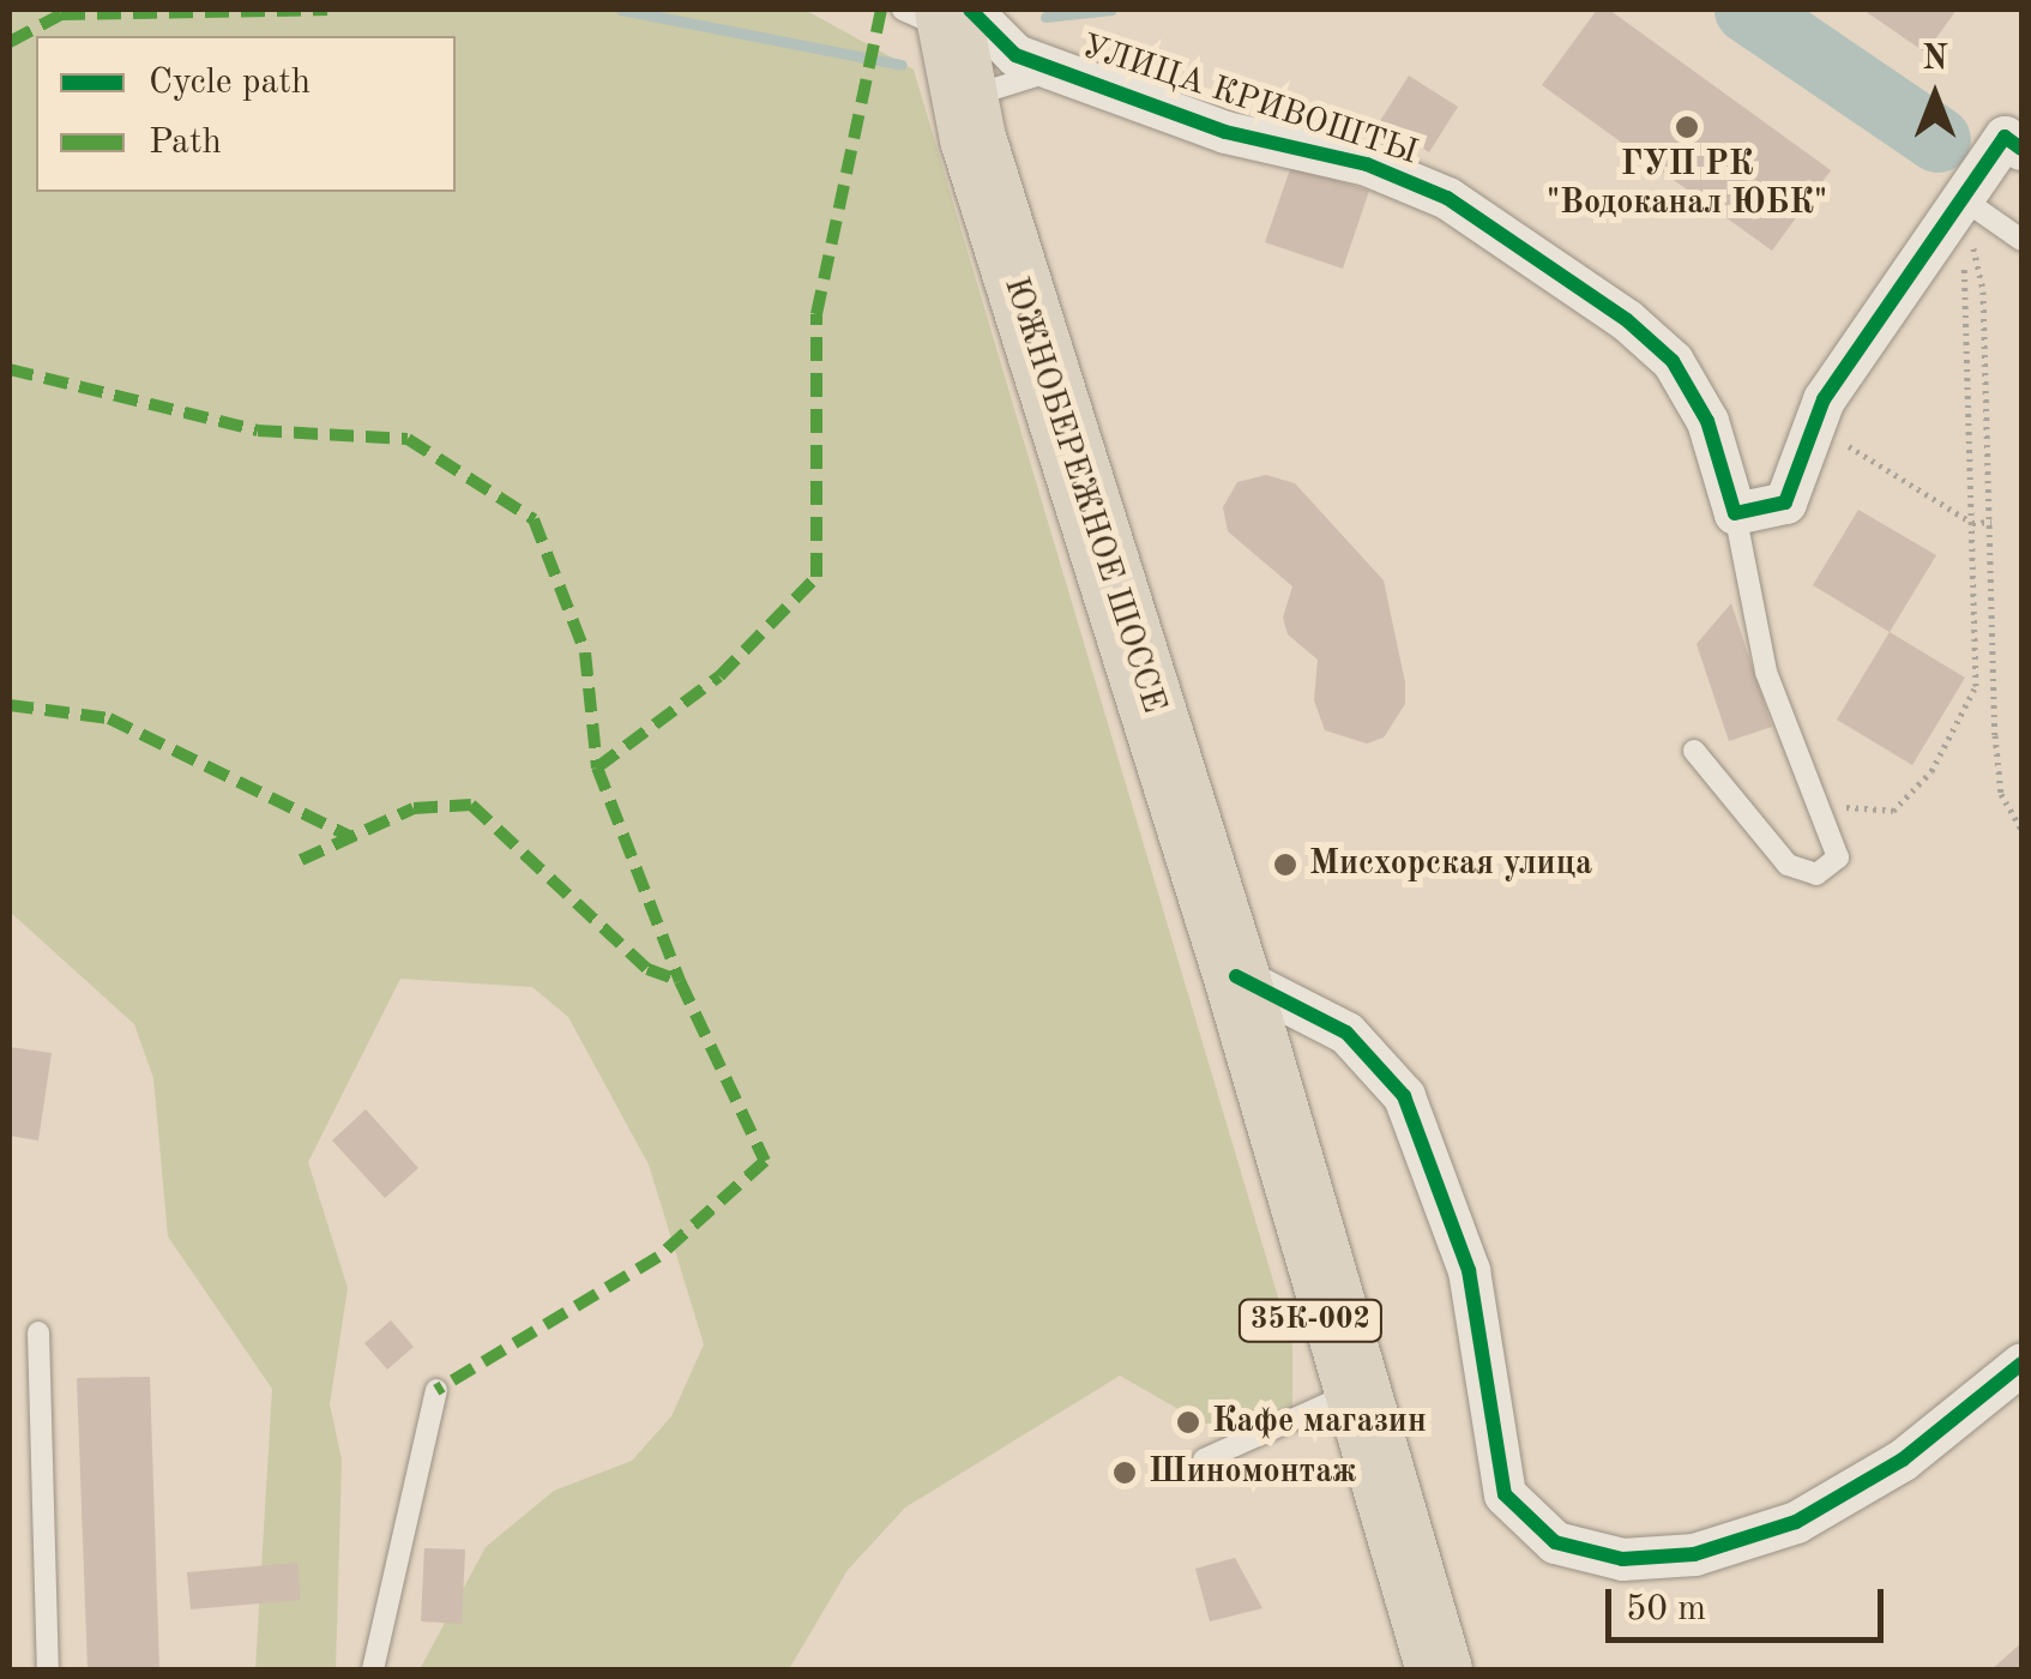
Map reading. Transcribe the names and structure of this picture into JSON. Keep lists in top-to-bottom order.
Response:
{
  "streets": {
    "highway": ["ЮЖНОБЕРЕЖНОЕ ШОССЕ", "35К-002"],
    "street": ["УЛИЦА КРИВОШТЫ"]
  },
  "crossings": [
    ["УЛИЦА КРИВОШТЫ", "ЮЖНОБЕРЕЖНОЕ ШОССЕ"]
  ],
  "places": [
    "ГУП РК \"Водоканал ЮБК\"",
    "Мисхорская улица",
    "Кафе магазин",
    "Шиномонтаж"
  ],
  "legend": ["Cycle path", "Path"],
  "scale_bar": "50 m",
  "north": "top"
}
